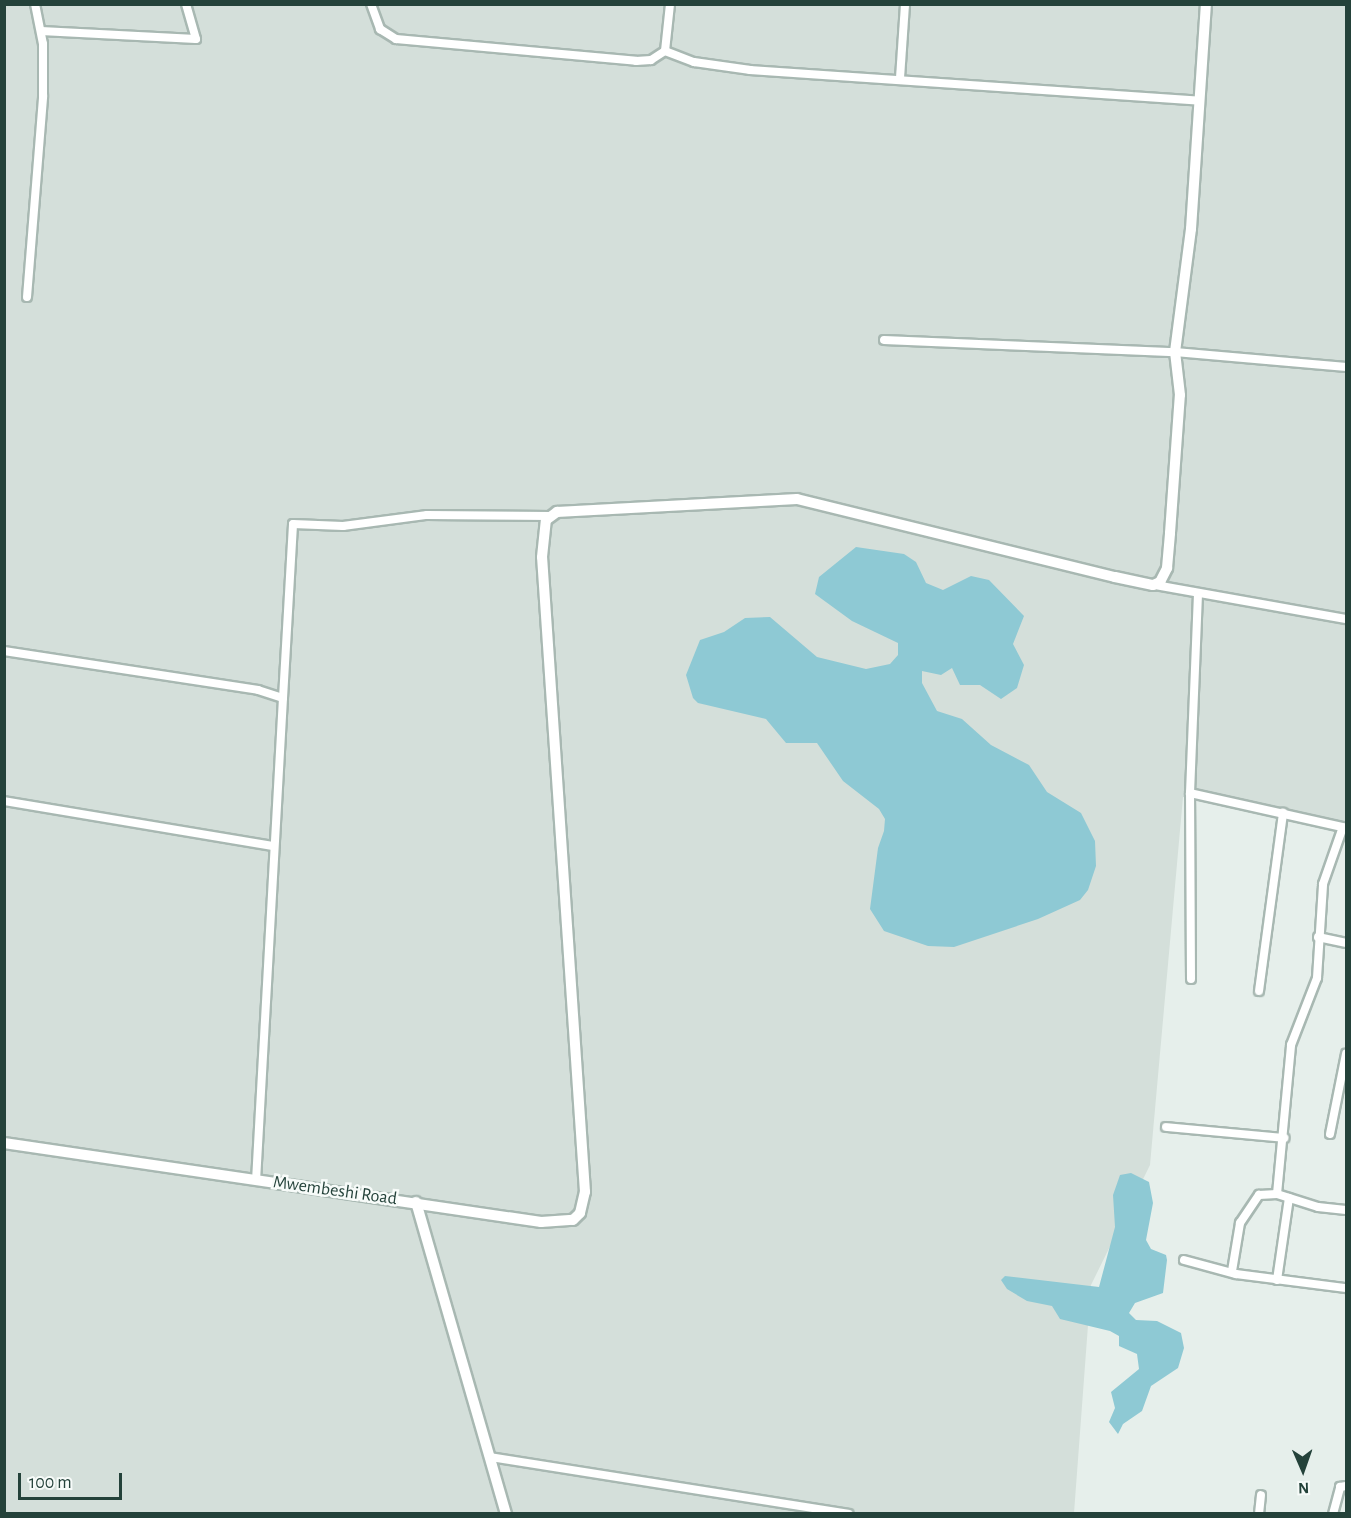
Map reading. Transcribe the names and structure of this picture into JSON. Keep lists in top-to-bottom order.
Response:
{
  "streets": {
    "street": ["Mwembeshi Road"]
  },
  "scale_bar": "100 m",
  "north": "bottom"
}
